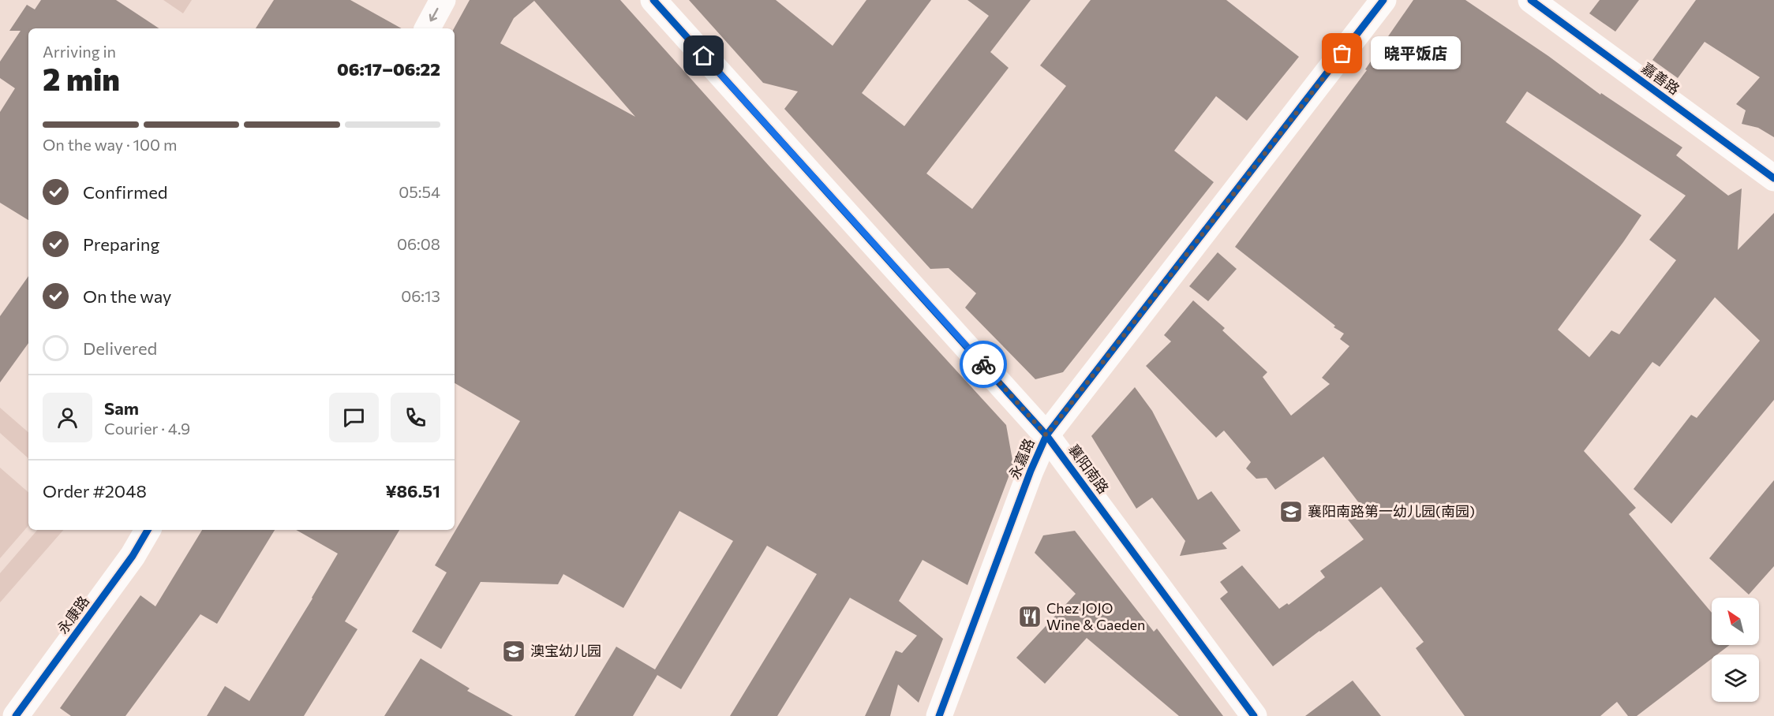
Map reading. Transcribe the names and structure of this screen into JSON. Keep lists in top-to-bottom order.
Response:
{
  "streets": {
    "street": [
      "嘉善路",
      "永嘉路",
      "襄阳南路",
      "永康路"
    ]
  },
  "crossings": [
    ["永嘉路", "襄阳南路"]
  ],
  "places": {
    "other": ["晓平饭店"],
    "school or university": ["襄阳南路第一幼儿园(南园)", "澳宝幼儿园"],
    "restaurant": ["Chez JOJO Wine & Gaeden"]
  },
  "north": "top left",
  "page": {
    "heading": ["2 min", "Arriving in", "06:17–06:22"],
    "panel": [
      "Sam",
      "Courier · 4.9",
      "Order #2048",
      "¥86.51"
    ],
    "bubble": "晓平饭店",
    "bar": "On the way · 100 m",
    "list": [
      ["Confirmed", "05:54"],
      ["Preparing", "06:08"],
      ["On the way", "06:13"],
      "Delivered"
    ]
  }
}
